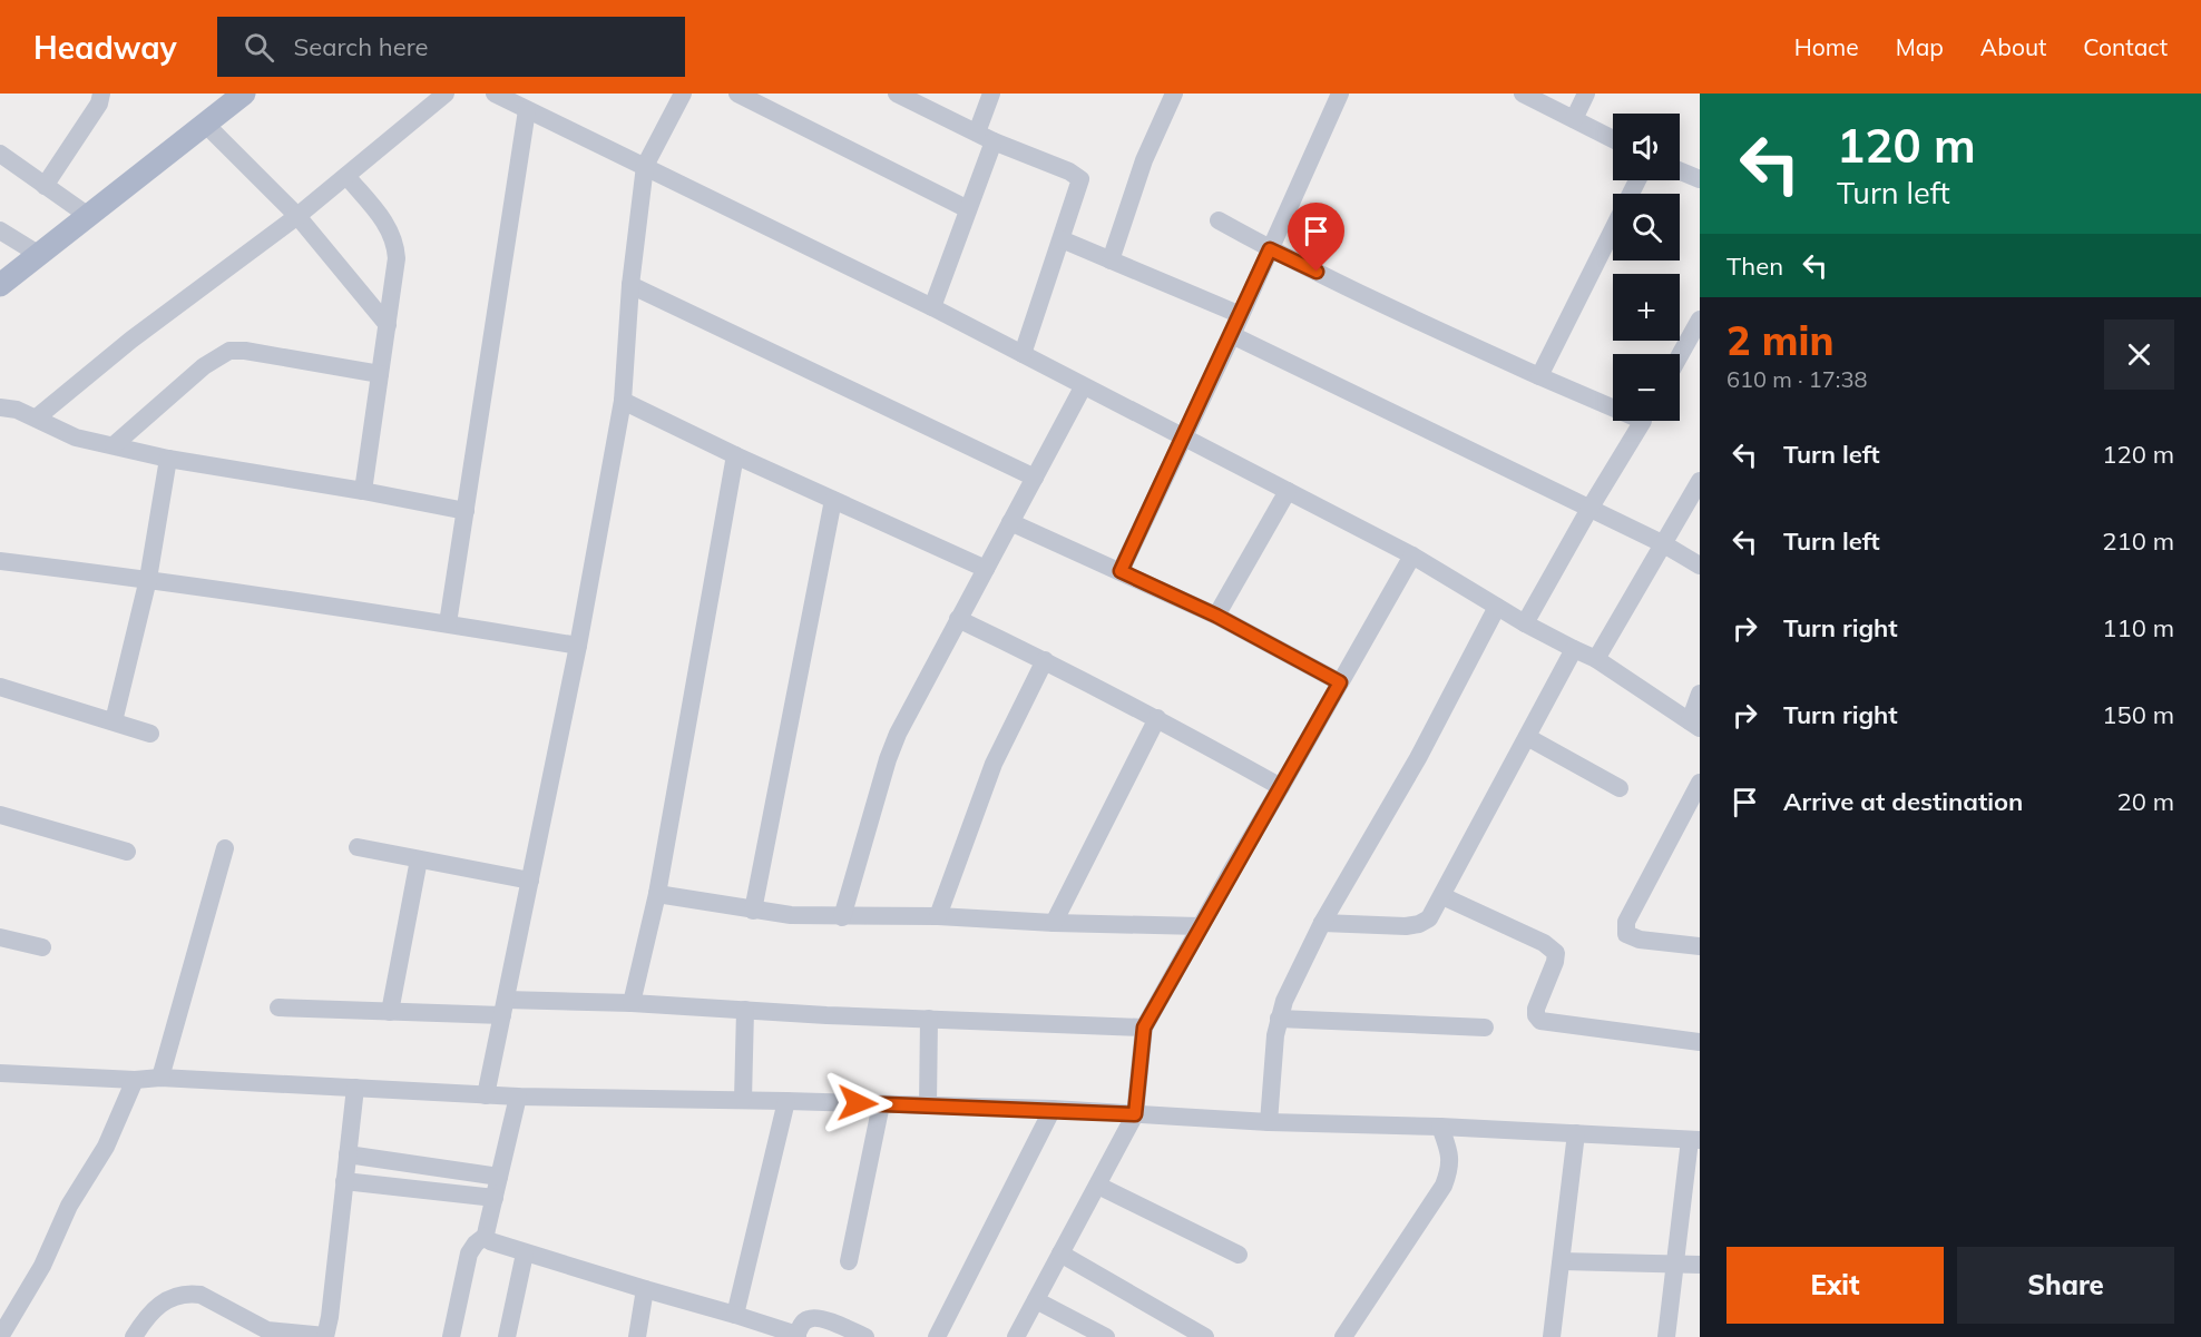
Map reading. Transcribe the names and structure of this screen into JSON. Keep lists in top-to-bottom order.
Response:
{
  "page": {
    "header": "Headway",
    "search": "Search here",
    "nav": [
      "Home",
      "Map",
      "About",
      "Contact"
    ],
    "turn": ["120 m", "Turn left"],
    "map_buttons": ["+", "−"],
    "then": "Then",
    "heading": ["2 min", "610 m · 17:38"],
    "list": [
      {
        "name": "Turn left",
        "value": "120 m"
      },
      {
        "name": "Turn left",
        "value": "210 m"
      },
      {
        "name": "Turn right",
        "value": "110 m"
      },
      {
        "name": "Turn right",
        "value": "150 m"
      },
      {
        "name": "Arrive at destination",
        "value": "20 m"
      }
    ],
    "buttons": ["Exit", "Share"]
  }
}
